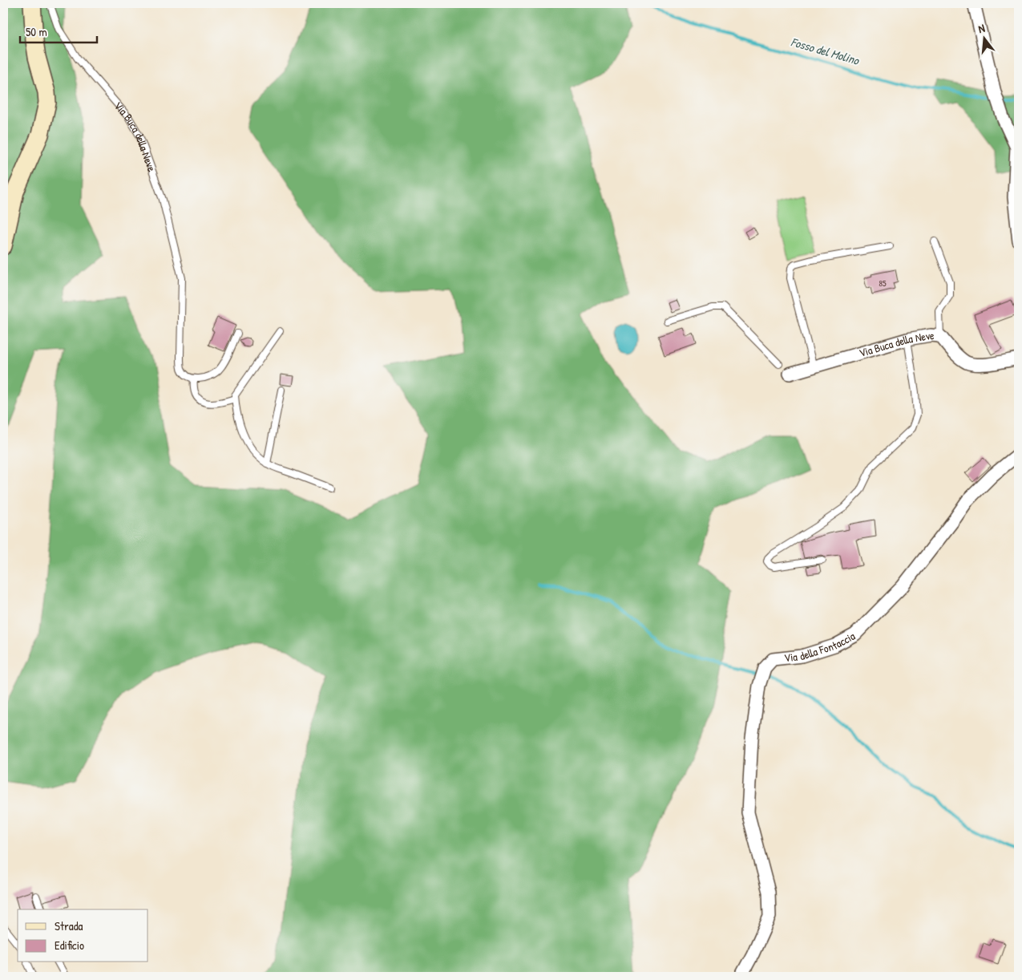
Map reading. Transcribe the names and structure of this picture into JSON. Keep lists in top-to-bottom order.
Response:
{
  "streets": {
    "street": ["Via Buca della Neve", "Via della Fontaccia"]
  },
  "water": ["Fosso del Molino"],
  "house_numbers": ["85"],
  "legend": ["Strada", "Edificio"],
  "scale_bar": "50 m",
  "north": "top"
}
